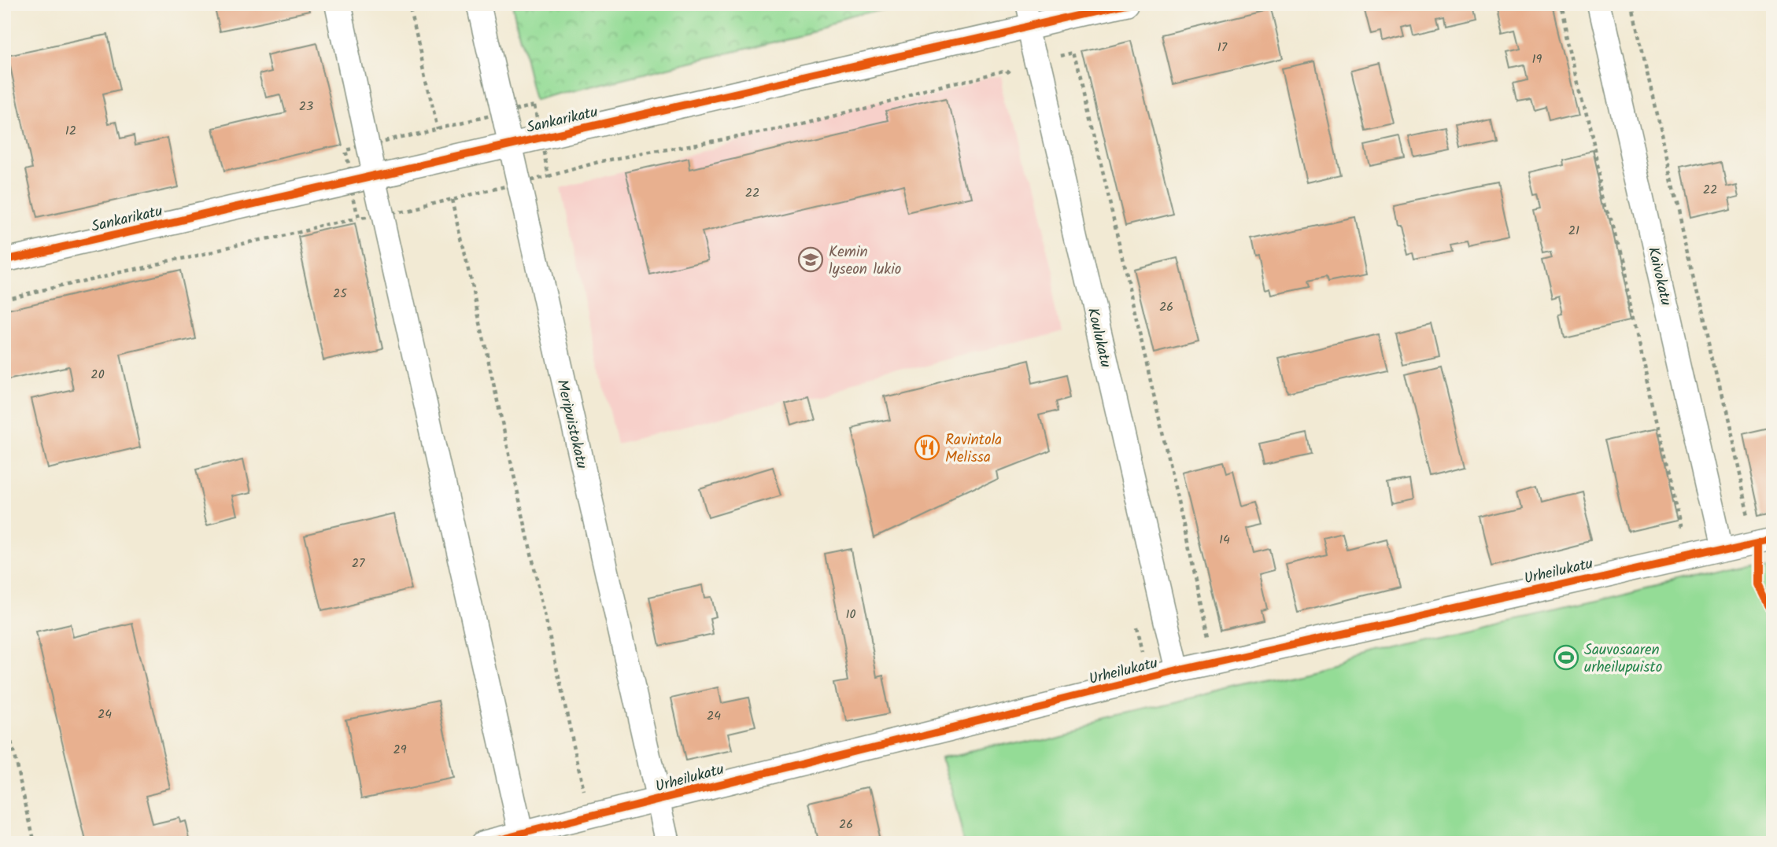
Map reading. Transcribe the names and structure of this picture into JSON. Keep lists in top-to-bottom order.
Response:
{
  "streets": {
    "street": [
      "Sankarikatu",
      "Kaivokatu",
      "Koulukatu",
      "Meripuistokatu",
      "Urheilukatu"
    ]
  },
  "crossings": [
    ["Sankarikatu", "Koulukatu"],
    ["Sankarikatu", "Meripuistokatu"],
    ["Kaivokatu", "Urheilukatu"],
    ["Koulukatu", "Urheilukatu"],
    ["Meripuistokatu", "Urheilukatu"]
  ],
  "places": {
    "school or university": ["Kemin lyseon lukio"],
    "restaurant": ["Ravintola Melissa"],
    "sports": ["Sauvosaaren urheilupuisto"]
  },
  "house_numbers": [
    "17",
    "19",
    "23",
    "12",
    "22",
    "22",
    "21",
    "25",
    "26",
    "20",
    "14",
    "27",
    "10",
    "24",
    "24",
    "29",
    "26"
  ]
}
